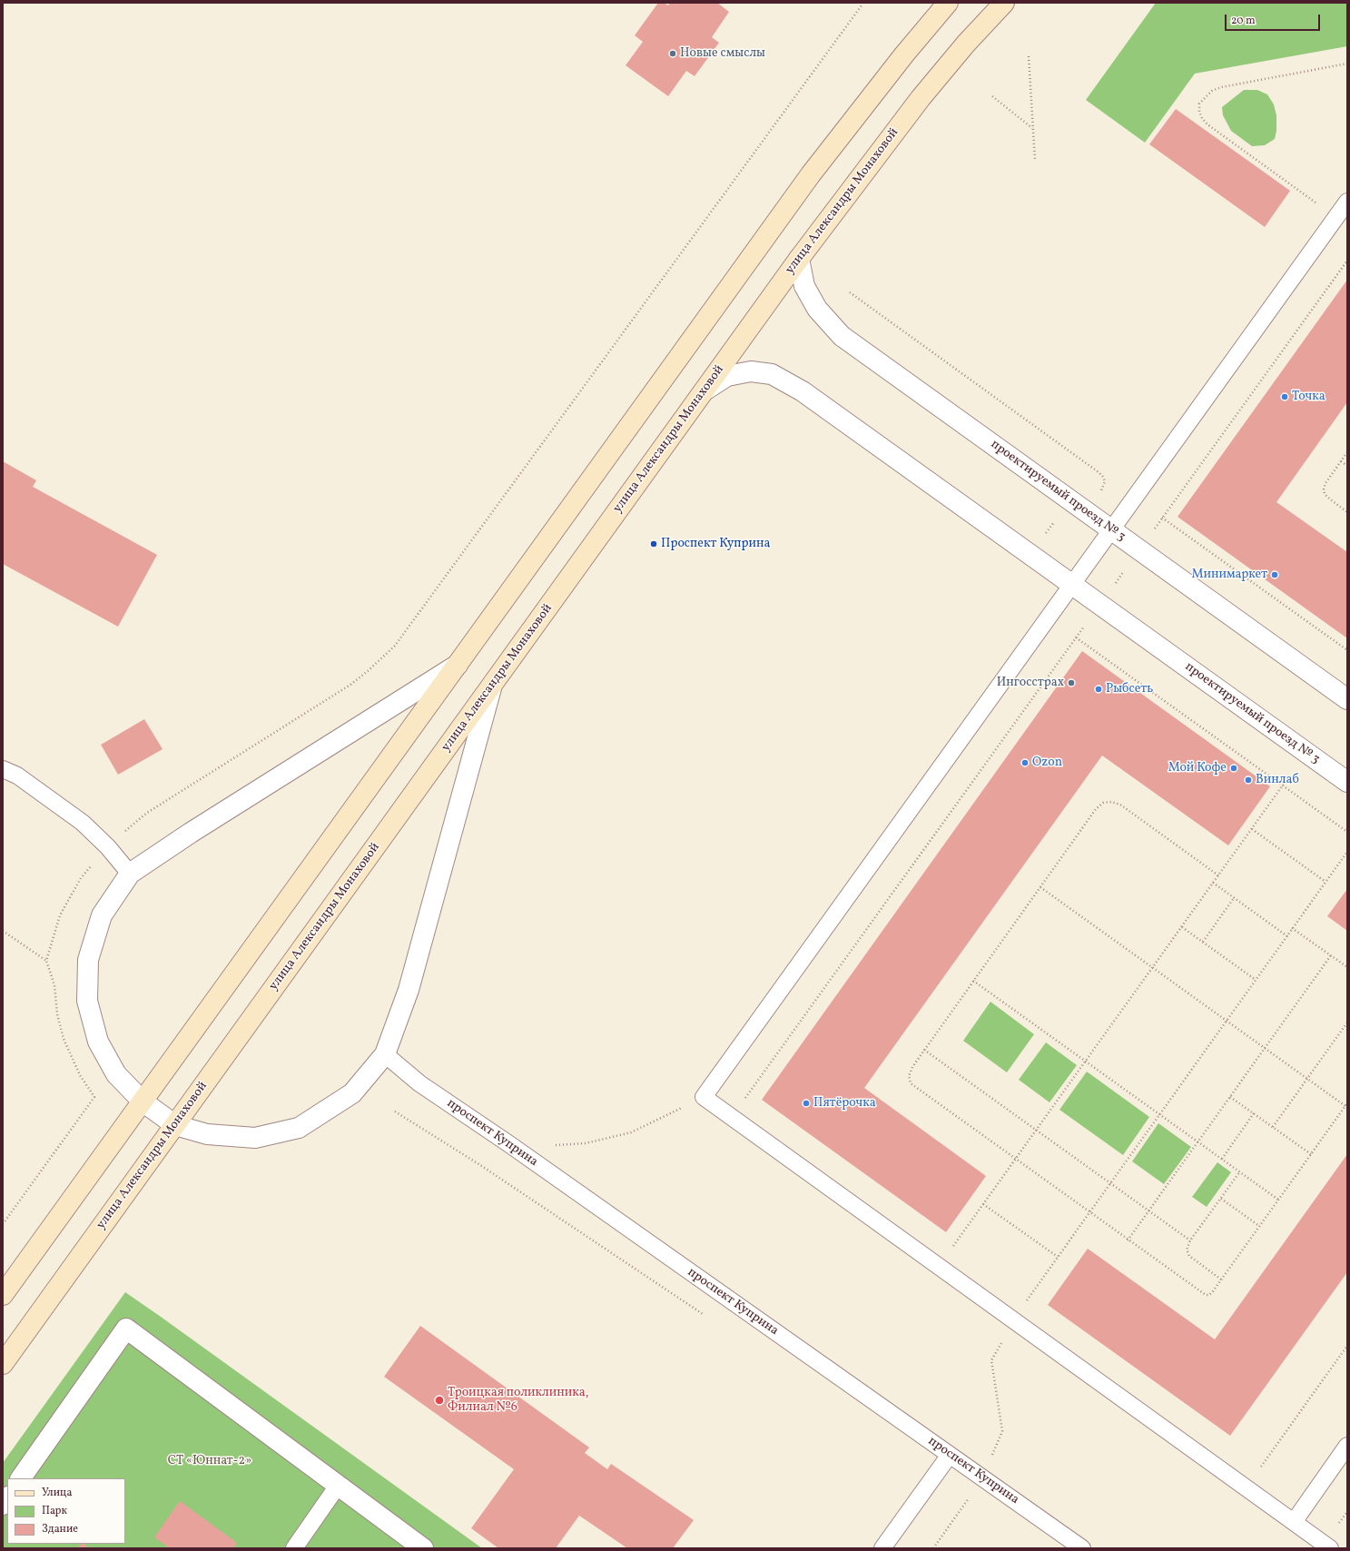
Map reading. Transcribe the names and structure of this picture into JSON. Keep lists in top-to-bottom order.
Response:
{
  "streets": {
    "main road": ["улица Александры Монаховой"],
    "street": ["проектируемый проезд № 3"],
    "lane": ["проспект Куприна"]
  },
  "crossings": [
    ["улица Александры Монаховой", "проектируемый проезд № 3"]
  ],
  "parks": ["СТ «Юннат-2»"],
  "places": [
    "Новые смыслы",
    "Точка",
    "Проспект Куприна",
    "Минимаркет",
    "Ингосстрах",
    "Рыбсеть",
    "Ozon",
    "Мой Кофе",
    "Винлаб",
    "Пятёрочка",
    "Троицкая поликлиника, Филиал №6"
  ],
  "legend": ["Улица", "Парк", "Здание"],
  "scale_bar": "20 m"
}
